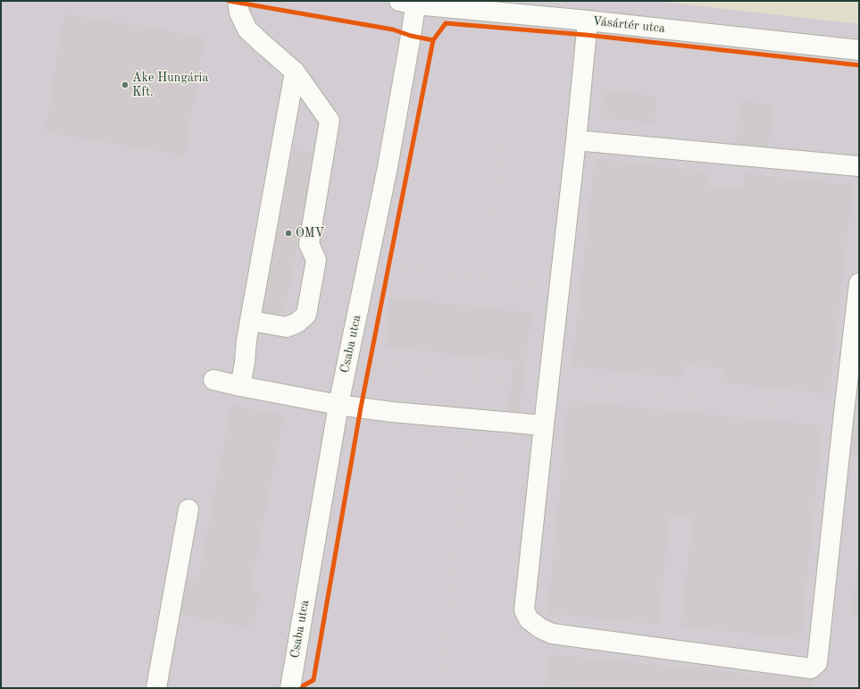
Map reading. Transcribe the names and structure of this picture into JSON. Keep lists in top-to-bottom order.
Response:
{
  "streets": {
    "street": ["Vásártér utca", "Csaba utca"]
  },
  "crossings": [
    ["Vásártér utca", "Csaba utca"]
  ],
  "places": ["Ake Hungária Kft.", "OMV"]
}
